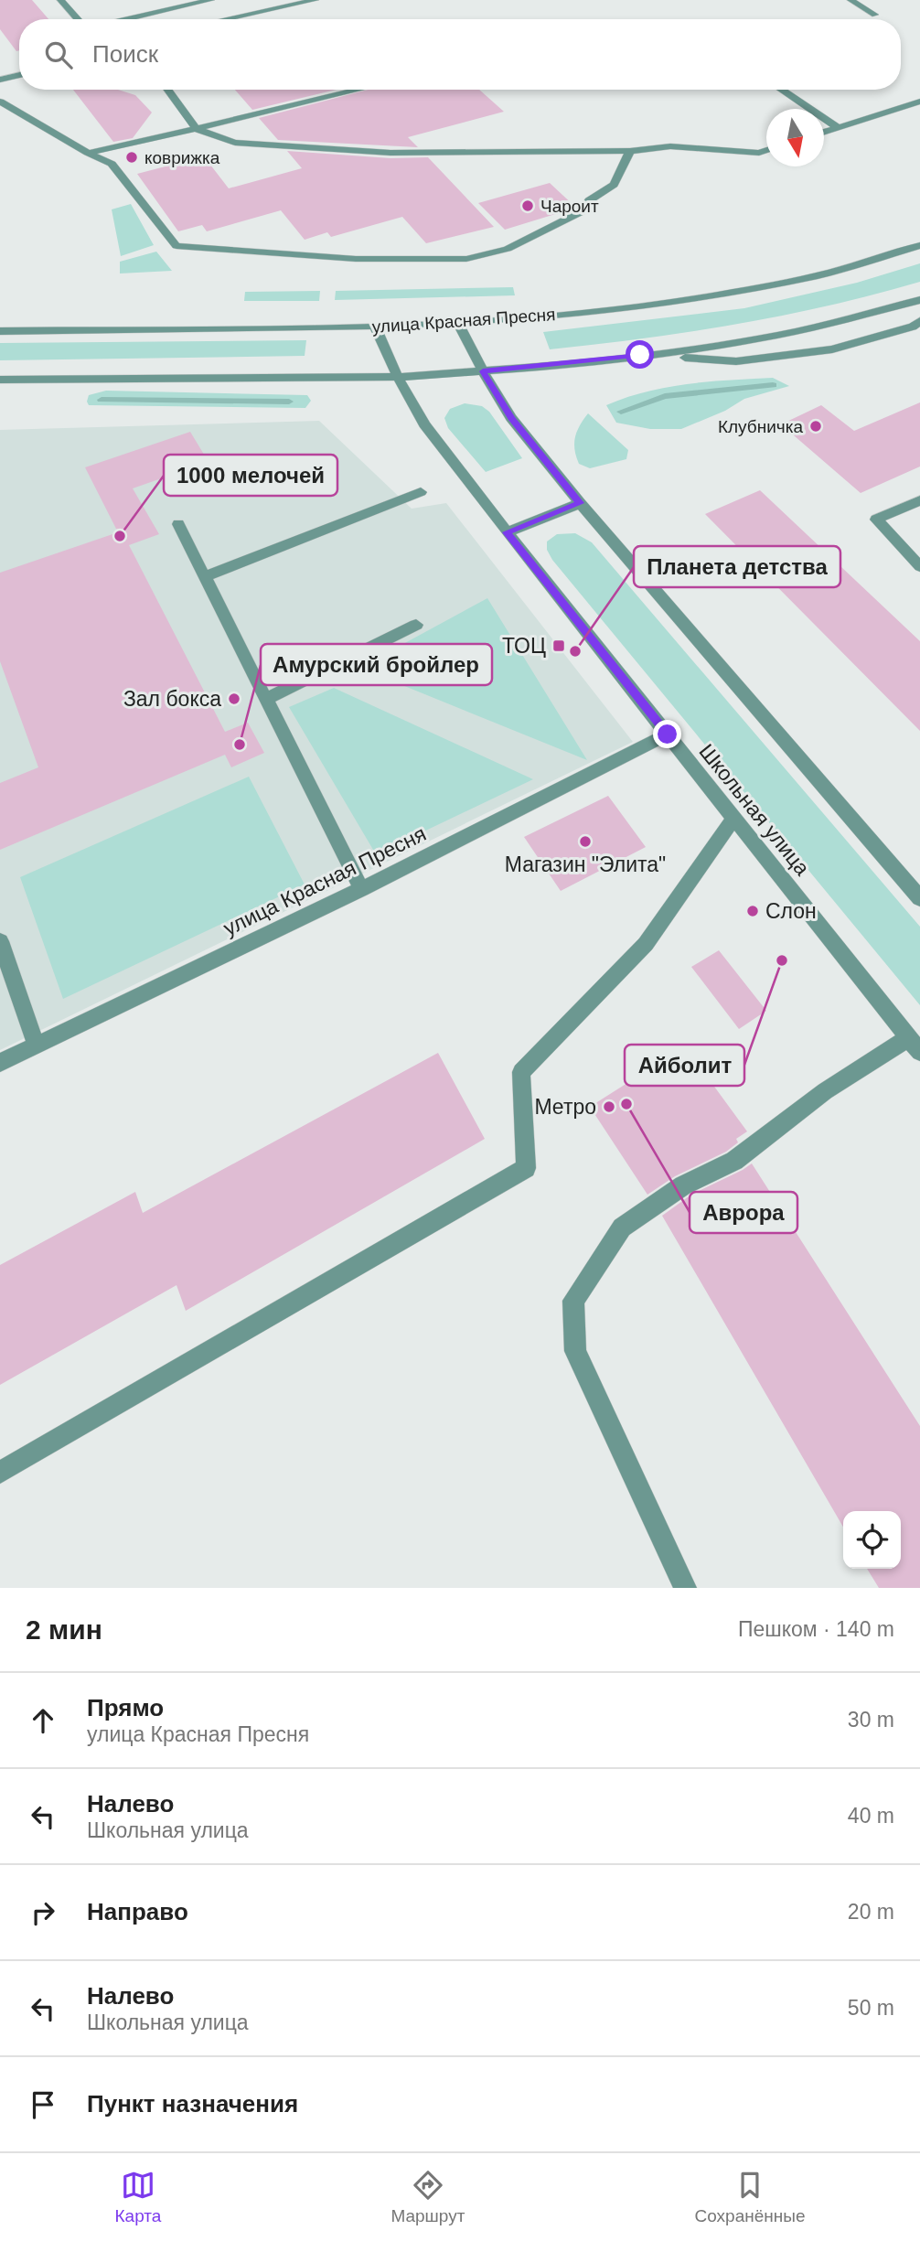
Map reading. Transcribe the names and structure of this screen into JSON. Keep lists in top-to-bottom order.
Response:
{
  "streets": {
    "street": ["улица Красная Пресня", "Школьная улица"]
  },
  "crossings": [
    ["улица Красная Пресня", "Школьная улица"]
  ],
  "places": {
    "other": [
      "коврижка",
      "Чароит",
      "Клубничка",
      "1000 мелочей",
      "Планета детства",
      "Зал бокса",
      "Амурский бройлер",
      "Магазин \"Элита\"",
      "Слон",
      "Айболит",
      "Аврора",
      "Метро"
    ],
    "transit": ["ТОЦ"]
  },
  "north": "bottom",
  "page": {
    "search": "Поиск",
    "heading": ["2 мин", "Пешком · 140 m"],
    "list": [
      ["Прямо", "улица Красная Пресня", "30 m"],
      ["Налево", "Школьная улица", "40 m"],
      ["Направо", "20 m"],
      ["Налево", "Школьная улица", "50 m"],
      "Пункт назначения"
    ],
    "nav": ["Карта", "Маршрут", "Сохранённые"]
  }
}
